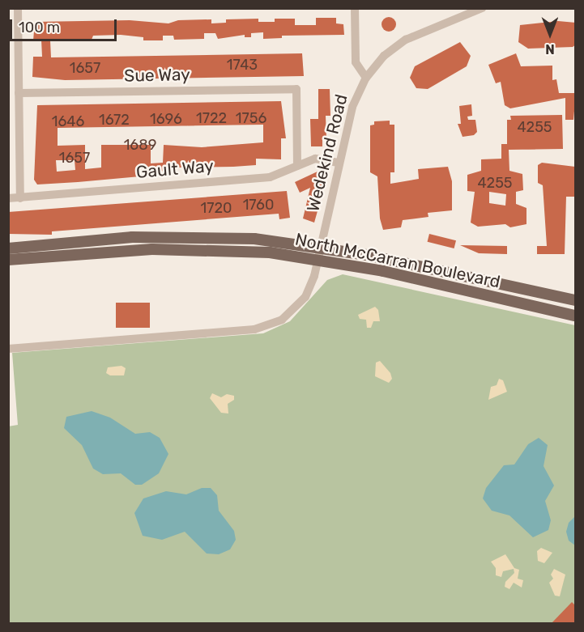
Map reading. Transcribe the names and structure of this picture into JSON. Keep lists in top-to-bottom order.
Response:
{
  "streets": {
    "main road": ["North McCarran Boulevard"],
    "street": ["Sue Way", "Wedekind Road", "Gault Way"]
  },
  "crossings": [
    ["Sue Way", "Gault Way"],
    ["Wedekind Road", "Gault Way"],
    ["Wedekind Road", "North McCarran Boulevard"]
  ],
  "house_numbers": [
    "1743",
    "1657",
    "1722",
    "1756",
    "1696",
    "1672",
    "1646",
    "4255",
    "1689",
    "1657",
    "4255",
    "1760",
    "1720"
  ],
  "scale_bar": "100 m",
  "north": "bottom"
}
